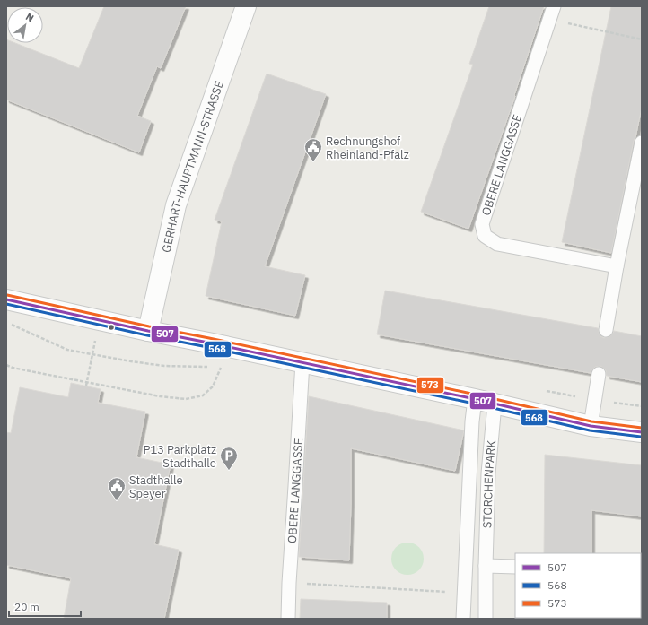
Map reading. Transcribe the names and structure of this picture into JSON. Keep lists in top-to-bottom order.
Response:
{
  "streets": {
    "main road": ["GERHART-HAUPTMANN-STRASSE"],
    "lane": ["OBERE LANGGASSE", "STORCHENPARK"]
  },
  "places": {
    "public building": ["Rechnungshof Rheinland-Pfalz", "Stadthalle Speyer"],
    "parking": ["P13 Parkplatz Stadthalle"]
  },
  "lines": ["transit line 573", "transit line 507", "transit line 568"],
  "legend": ["507", "568", "573"],
  "scale_bar": "20 m",
  "north": "top right"
}
